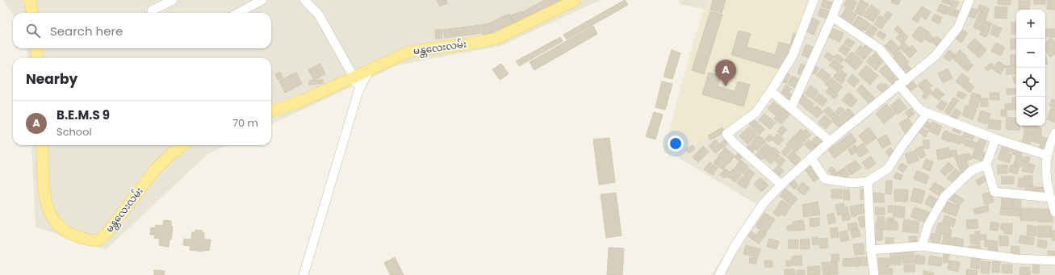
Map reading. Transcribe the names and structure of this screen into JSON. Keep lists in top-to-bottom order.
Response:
{
  "streets": {
    "main road": ["မန္တလေးလမ်း"]
  },
  "page": {
    "map_buttons": ["+", "−"],
    "search": "Search here",
    "heading": "Nearby",
    "pins": "A",
    "list": [
      {
        "mark": "A",
        "name": "B.E.M.S 9",
        "note": "School",
        "value": "70 m"
      }
    ]
  }
}
